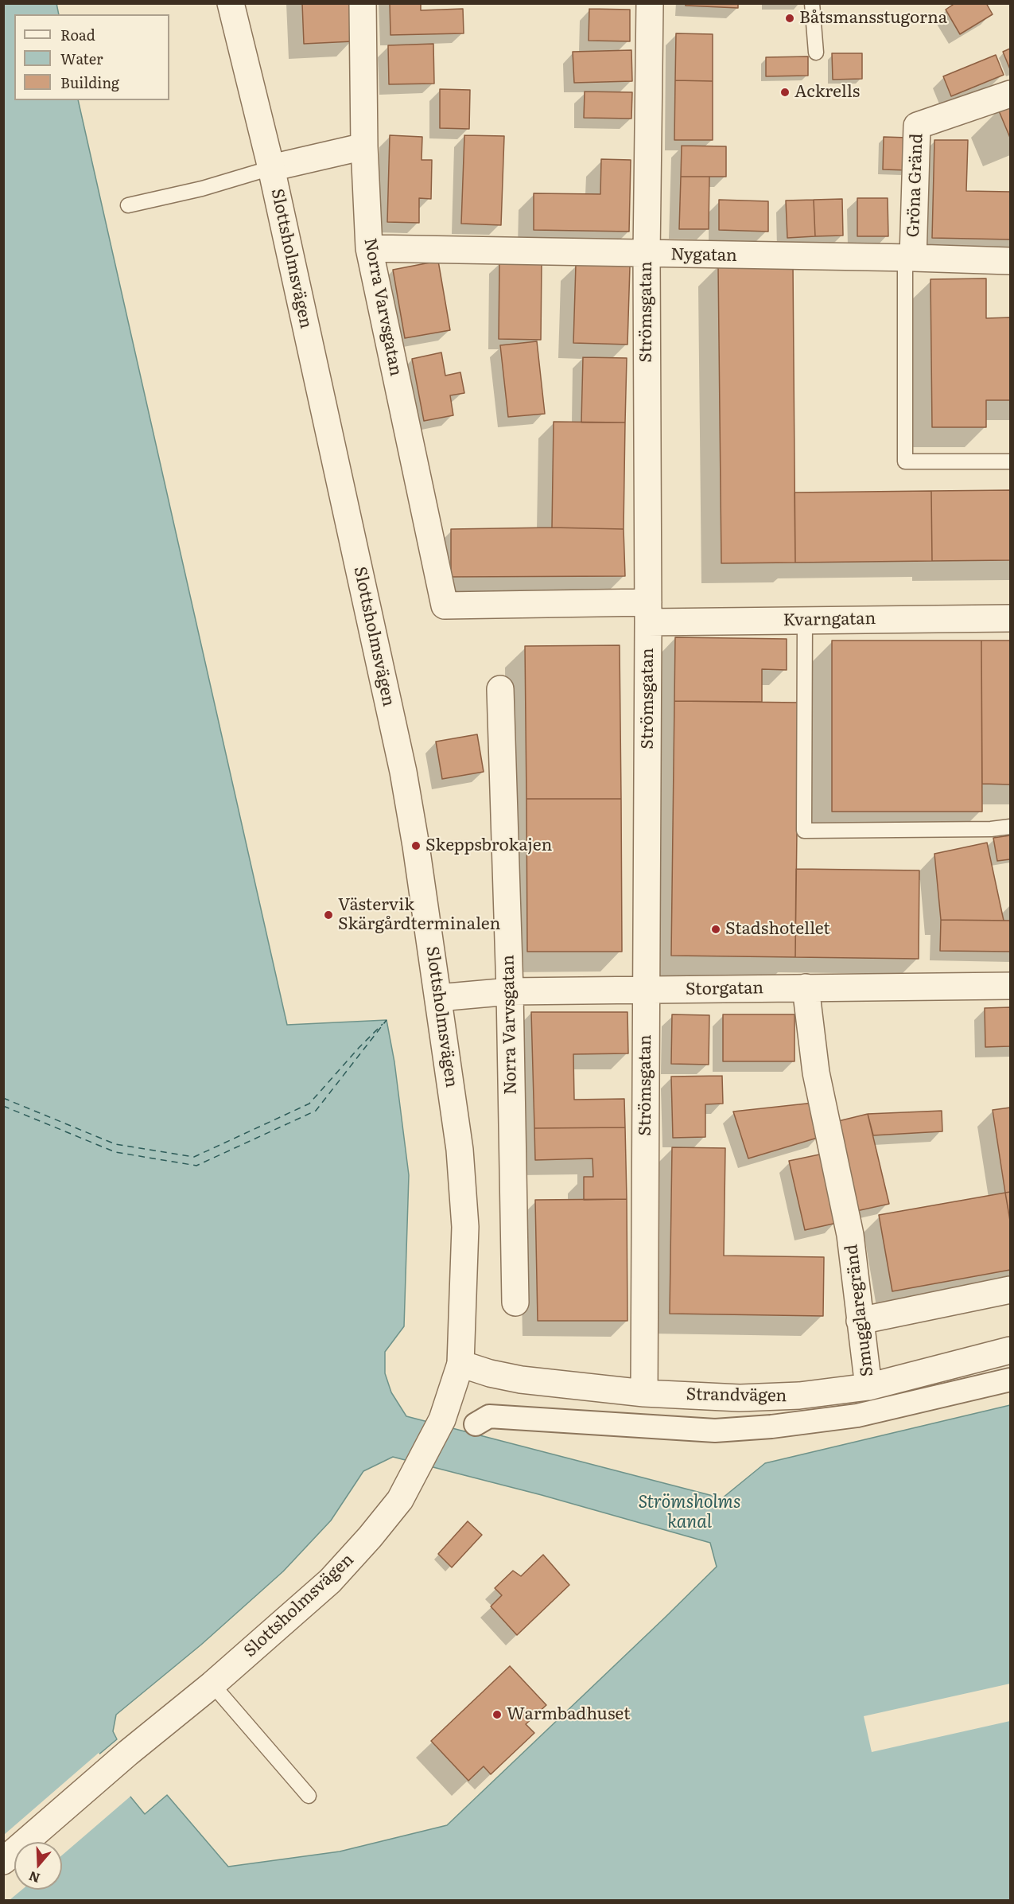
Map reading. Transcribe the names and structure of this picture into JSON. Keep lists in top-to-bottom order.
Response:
{
  "streets": {
    "street": [
      "Gröna Gränd",
      "Nygatan",
      "Slottsholmsvägen",
      "Norra Varvsgatan",
      "Strömsgatan",
      "Kvarngatan",
      "Storgatan",
      "Smugglaregränd",
      "Strandvägen"
    ]
  },
  "crossings": [
    ["Gröna Gränd", "Nygatan"],
    ["Nygatan", "Norra Varvsgatan"],
    ["Nygatan", "Strömsgatan"],
    ["Slottsholmsvägen", "Storgatan"],
    ["Slottsholmsvägen", "Strandvägen"],
    ["Norra Varvsgatan", "Kvarngatan"],
    ["Norra Varvsgatan", "Storgatan"],
    ["Strömsgatan", "Kvarngatan"],
    ["Strömsgatan", "Storgatan"],
    ["Strömsgatan", "Strandvägen"],
    ["Storgatan", "Smugglaregränd"],
    ["Smugglaregränd", "Strandvägen"]
  ],
  "water": ["Strömsholms kanal"],
  "places": [
    "Båtsmansstugorna",
    "Ackrells",
    "Skeppsbrokajen",
    "Västervik Skärgårdterminalen",
    "Stadshotellet",
    "Warmbadhuset"
  ],
  "legend": ["Road", "Water", "Building"],
  "north": "bottom"
}
